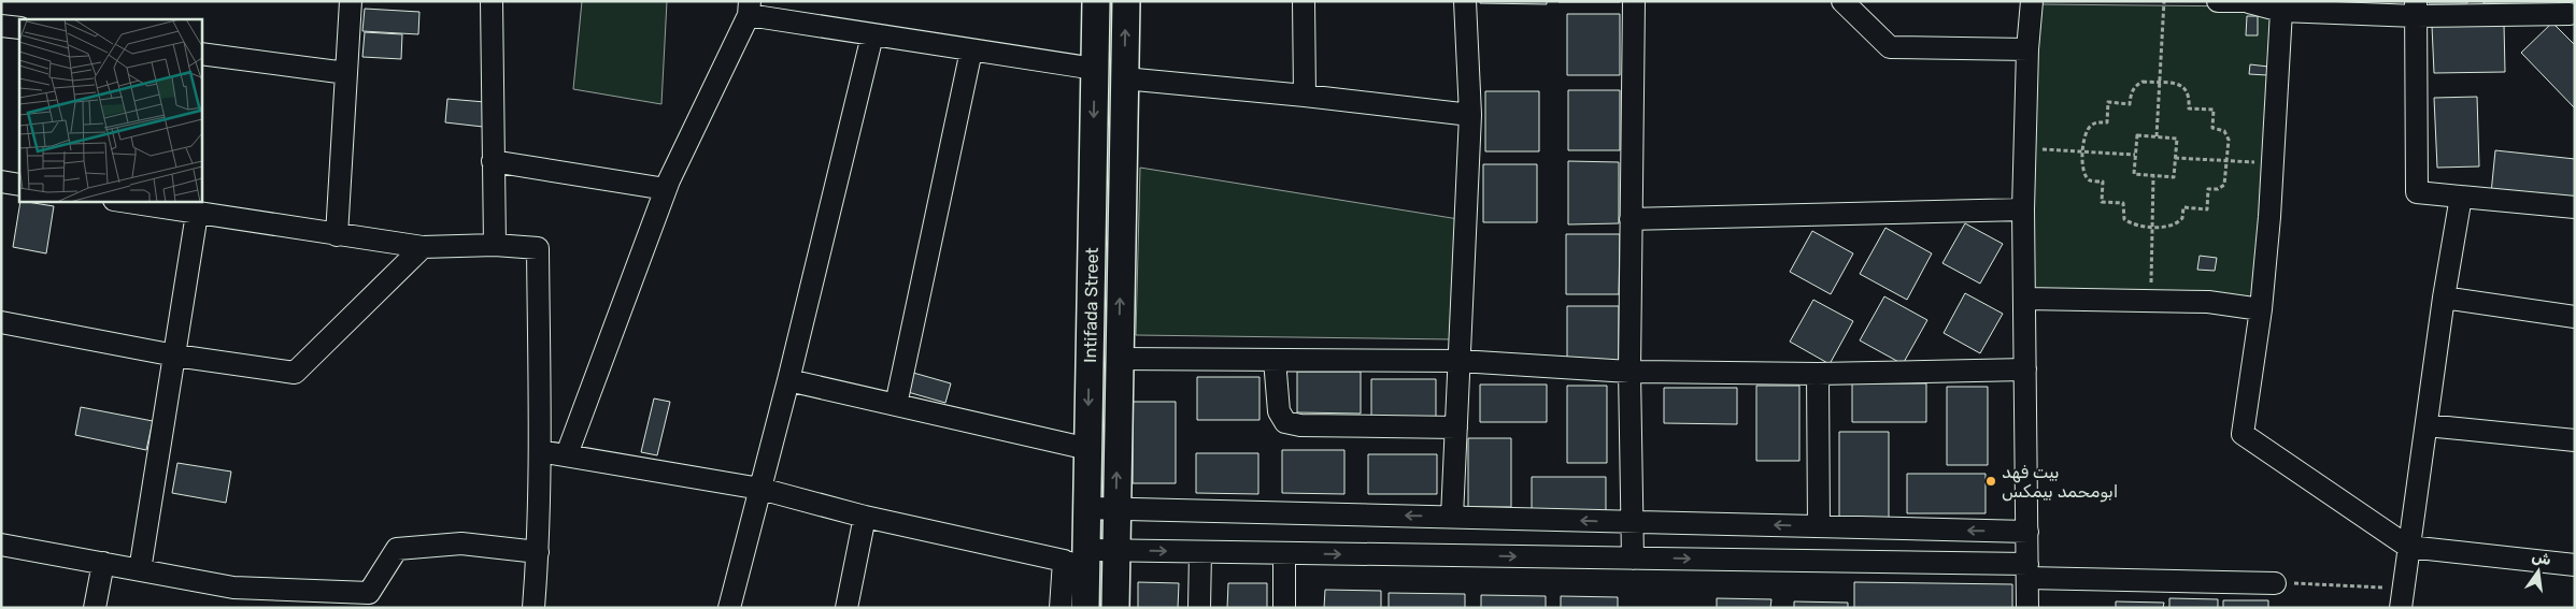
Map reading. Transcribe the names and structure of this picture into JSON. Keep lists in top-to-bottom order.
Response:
{
  "streets": {
    "main road": ["Intifada Street"]
  },
  "places": ["بيت فهد ابومحمد بيمكس"],
  "north": "top"
}
